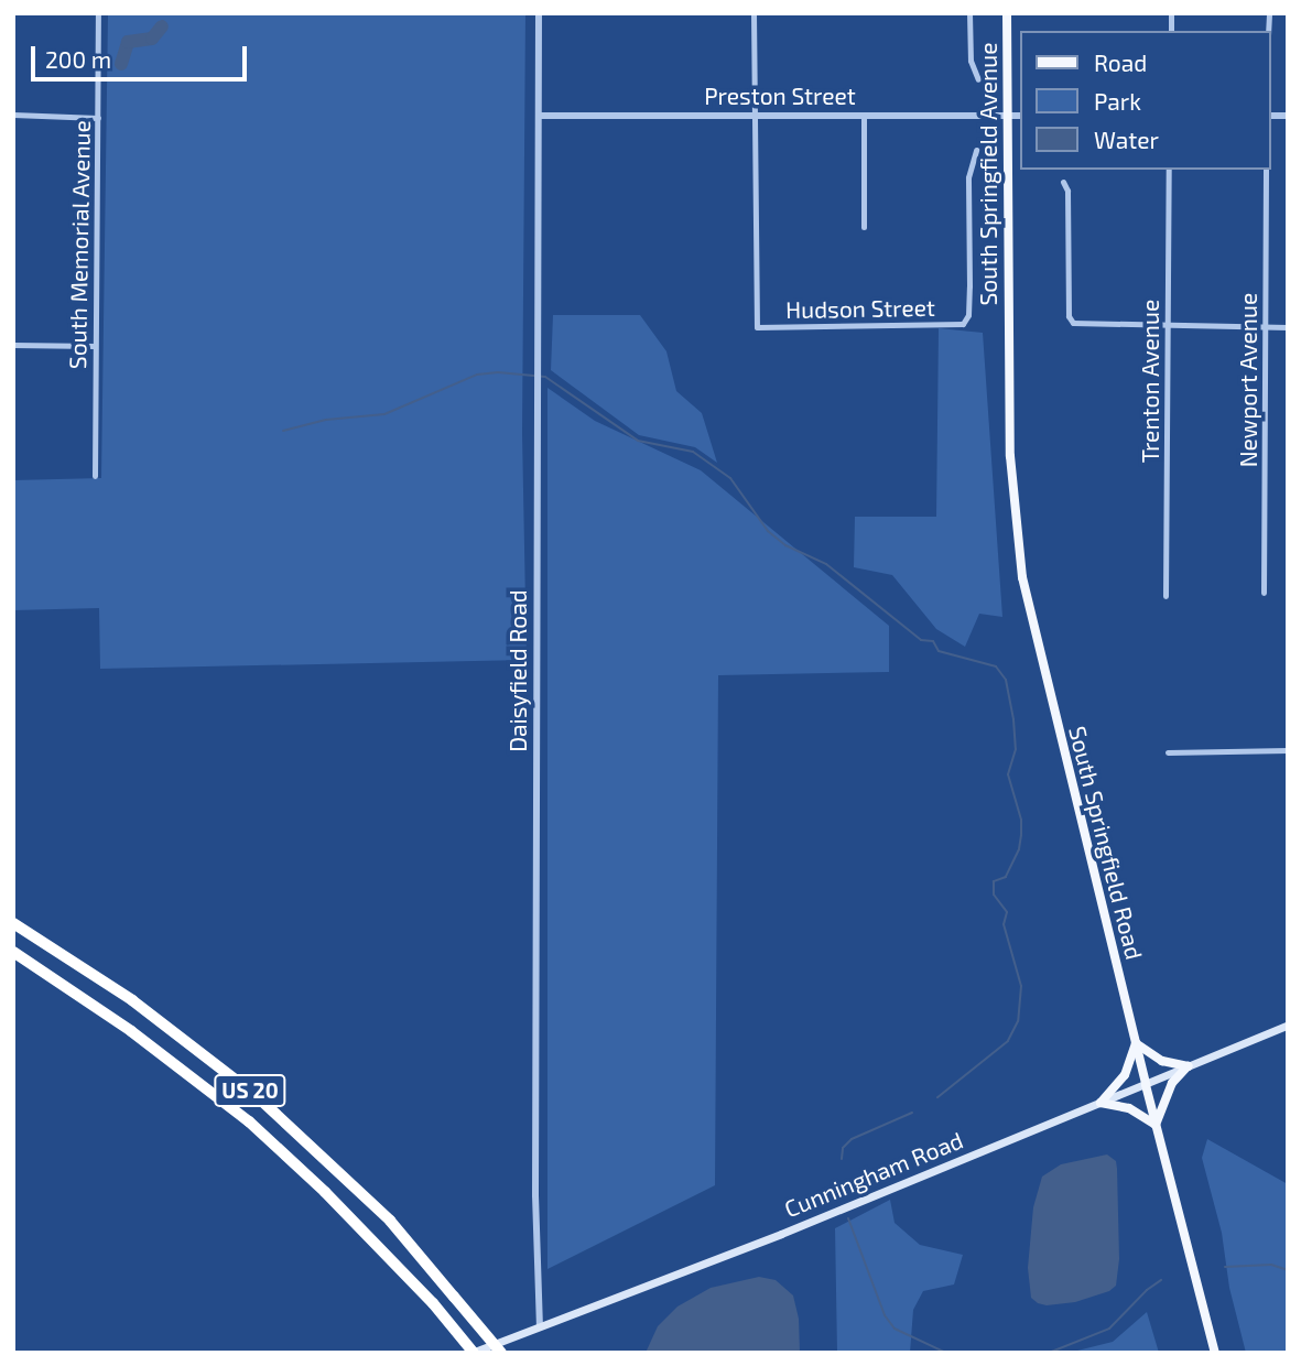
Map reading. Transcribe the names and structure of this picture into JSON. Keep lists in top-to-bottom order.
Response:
{
  "streets": {
    "highway": ["US 20"],
    "main road": ["South Springfield Avenue", "South Springfield Road", "Cunningham Road"],
    "street": [
      "Preston Street",
      "South Memorial Avenue",
      "Hudson Street",
      "Newport Avenue",
      "Trenton Avenue",
      "Daisyfield Road"
    ]
  },
  "crossings": [
    ["Preston Street", "South Springfield Avenue"],
    ["Preston Street", "Hudson Street"],
    ["Preston Street", "Daisyfield Road"],
    ["South Springfield Avenue", "South Springfield Road"],
    ["Daisyfield Road", "Cunningham Road"],
    ["South Springfield Road", "Cunningham Road"],
    ["US 20", "Cunningham Road"]
  ],
  "legend": ["Road", "Park", "Water"],
  "scale_bar": "200 m"
}
